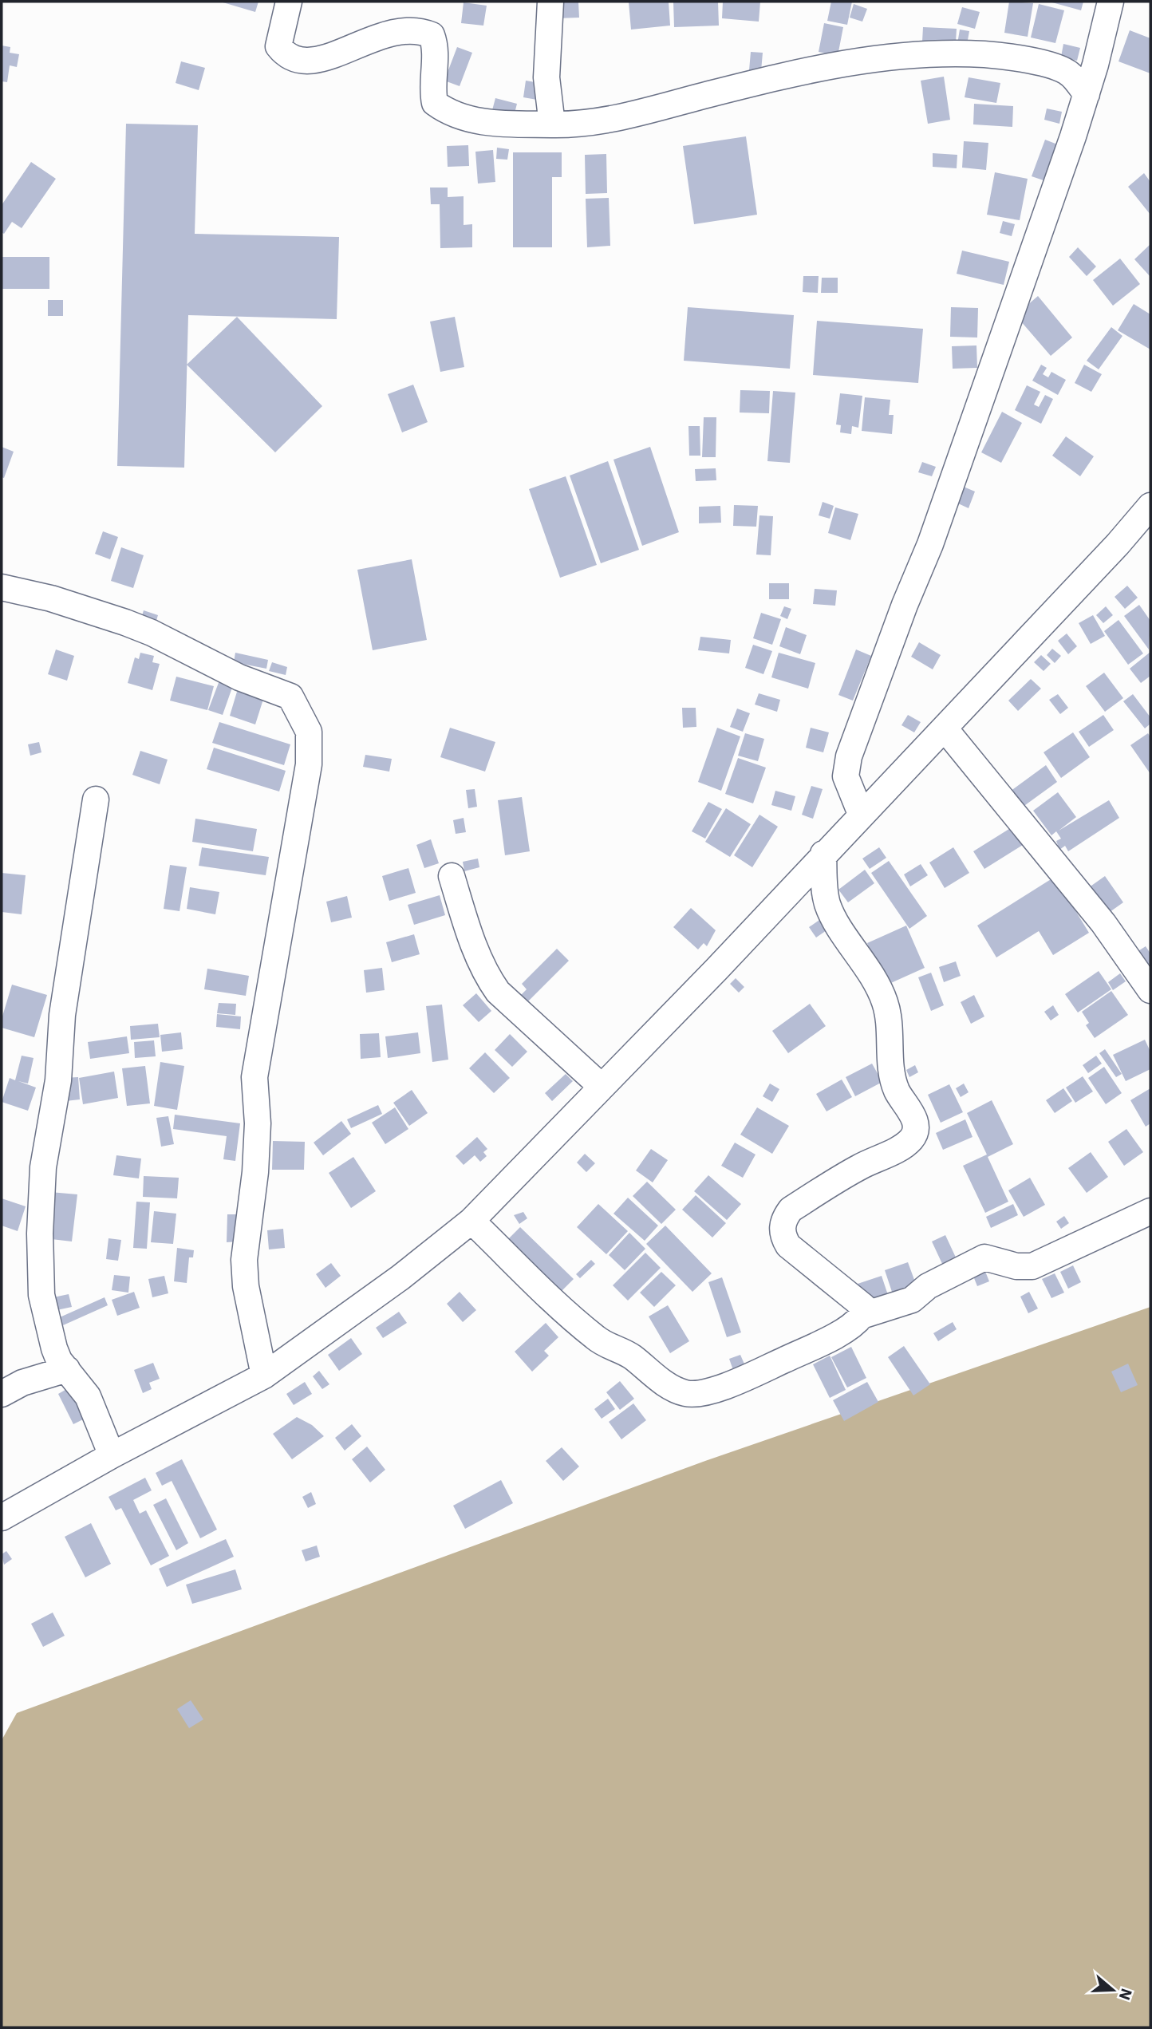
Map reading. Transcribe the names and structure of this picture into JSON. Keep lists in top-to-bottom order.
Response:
{
  "north": "right"
}
